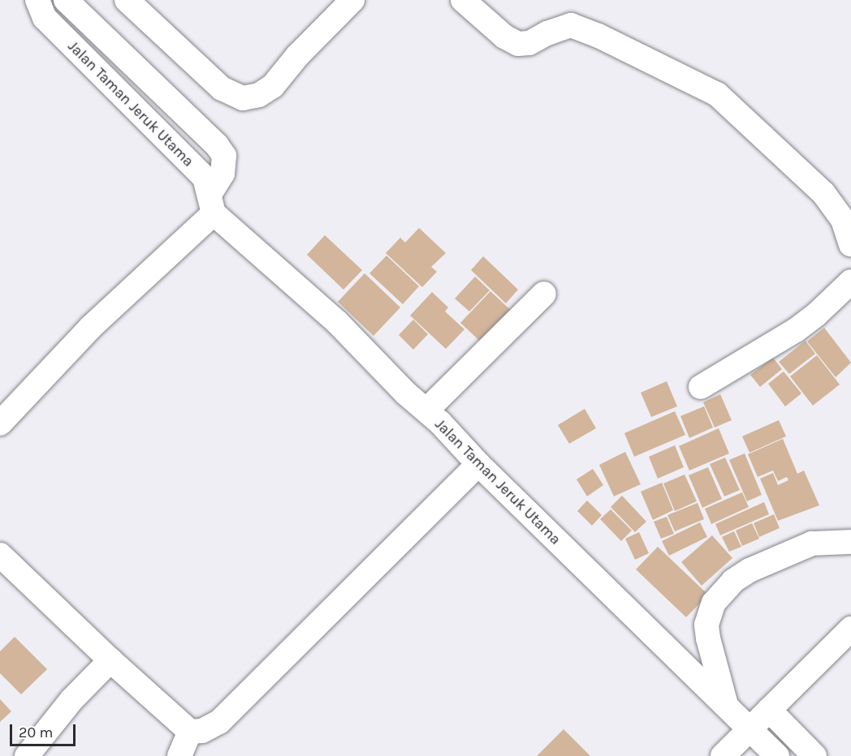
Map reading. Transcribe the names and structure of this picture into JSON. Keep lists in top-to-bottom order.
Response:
{
  "streets": {
    "street": ["Jalan Taman Jeruk Utama"]
  },
  "scale_bar": "20 m"
}
